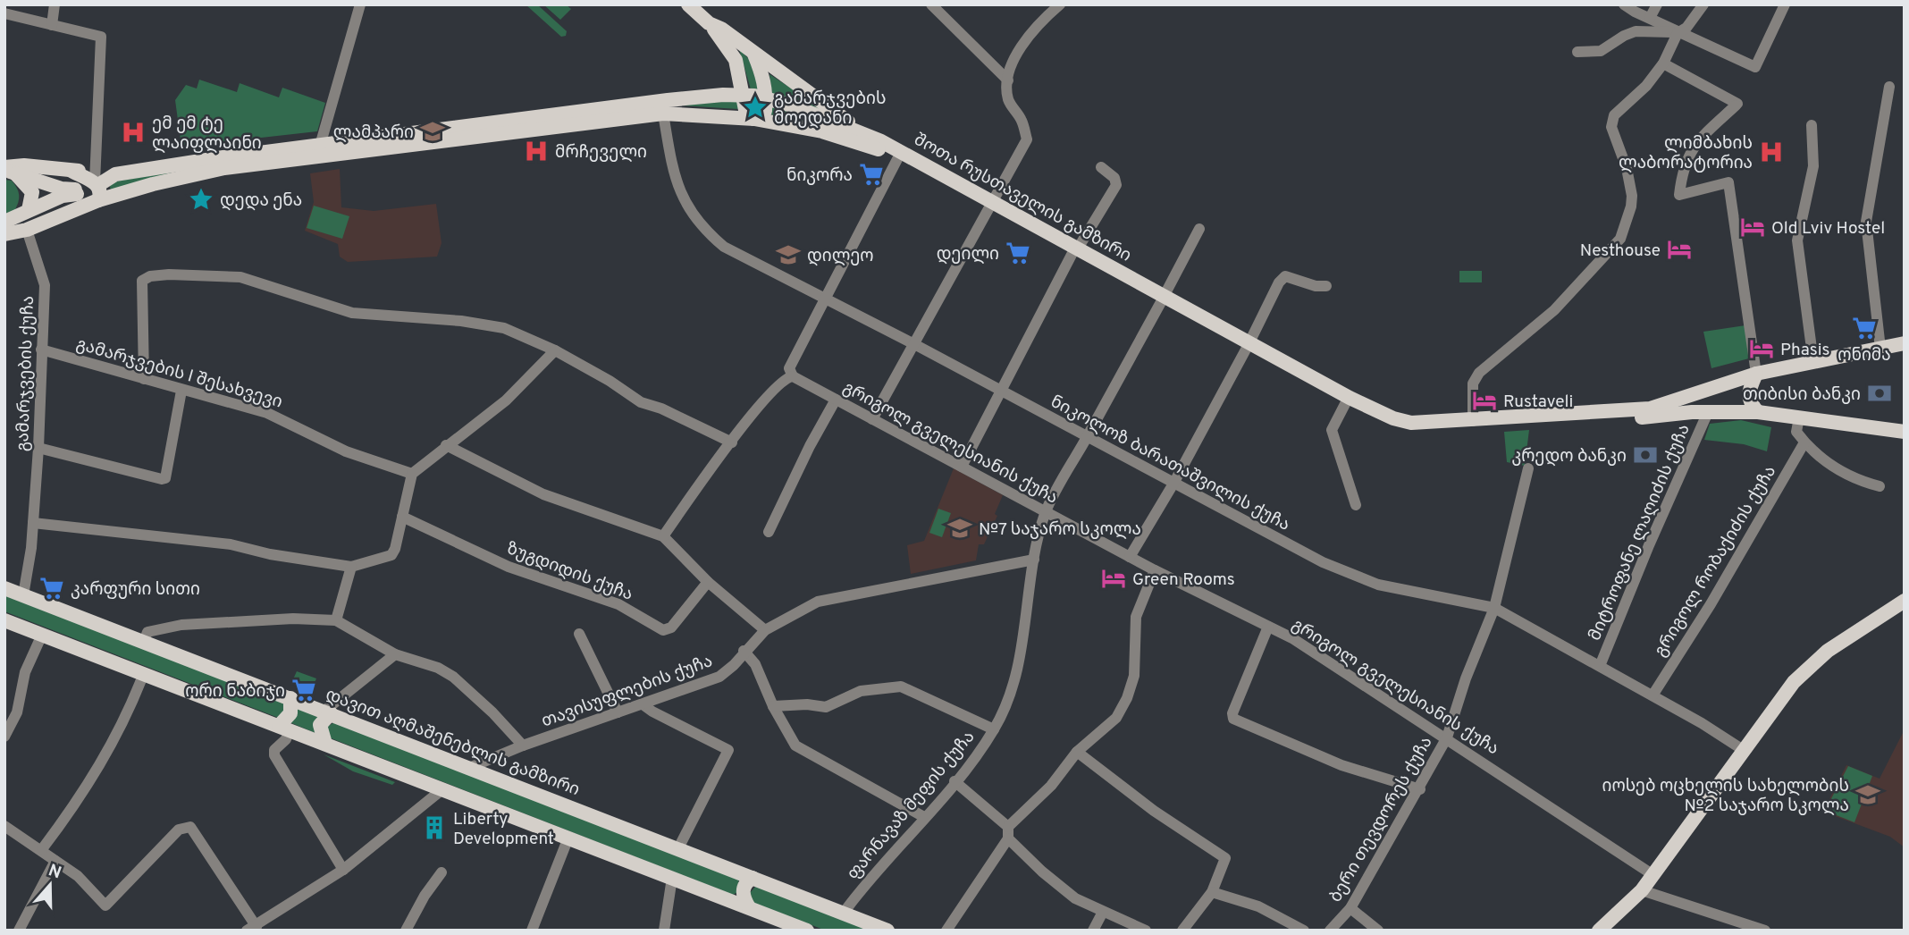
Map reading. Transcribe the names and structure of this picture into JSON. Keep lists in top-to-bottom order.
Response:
{
  "streets": {
    "main road": ["შოთა რუსთაველის გამზირი", "დავით აღმაშენებლის გამზირი"],
    "street": [
      "გამარჯვების I შესახვევი",
      "გამარჯვების ქუჩა",
      "გრიგოლ გველესიანის ქუჩა",
      "ნიკოლოზ ბარათაშვილის ქუჩა",
      "მიტროფანე ლაღიძის ქუჩა",
      "გრიგოლ რობაქიძის ქუჩა",
      "ზუგდიდის ქუჩა",
      "თავისუფლების ქუჩა",
      "ფარნავაზ მეფის ქუჩა",
      "ბერი თევდორეს ქუჩა"
    ]
  },
  "crossings": [
    ["შოთა რუსთაველის გამზირი", "გამარჯვების ქუჩა"],
    ["შოთა რუსთაველის გამზირი", "ნიკოლოზ ბარათაშვილის ქუჩა"],
    ["შოთა რუსთაველის გამზირი", "მიტროფანე ლაღიძის ქუჩა"],
    ["შოთა რუსთაველის გამზირი", "ფარნავაზ მეფის ქუჩა"],
    ["გამარჯვების I შესახვევი", "გამარჯვების ქუჩა"],
    ["გამარჯვების ქუჩა", "დავით აღმაშენებლის გამზირი"],
    ["გრიგოლ გველესიანის ქუჩა", "ფარნავაზ მეფის ქუჩა"],
    ["გრიგოლ გველესიანის ქუჩა", "ბერი თევდორეს ქუჩა"],
    ["ნიკოლოზ ბარათაშვილის ქუჩა", "მიტროფანე ლაღიძის ქუჩა"],
    ["ნიკოლოზ ბარათაშვილის ქუჩა", "გრიგოლ რობაქიძის ქუჩა"],
    ["ნიკოლოზ ბარათაშვილის ქუჩა", "ფარნავაზ მეფის ქუჩა"],
    ["ნიკოლოზ ბარათაშვილის ქუჩა", "ბერი თევდორეს ქუჩა"],
    ["თავისუფლების ქუჩა", "დავით აღმაშენებლის გამზირი"],
    ["თავისუფლების ქუჩა", "ფარნავაზ მეფის ქუჩა"],
    ["დავით აღმაშენებლის გამზირი", "ფარნავაზ მეფის ქუჩა"]
  ],
  "places": {
    "place": ["გამარჯვების მოედანი", "დედა ენა"],
    "school or university": [
      "ლამპარი",
      "დილეო",
      "№7 საჯარო სკოლა",
      "იოსებ ოცხელის სახელობის №2 საჯარო სკოლა"
    ],
    "hospital": ["ემ ემ ტე ლაიფლაინი", "მრჩეველი", "ლიმბახის ლაბორატორია"],
    "supermarket": [
      "ნიკორა",
      "დეილი",
      "ონიმა",
      "კარფური სითი",
      "ორი ნაბიჯი"
    ],
    "hotel": [
      "Old Lviv Hostel",
      "Nesthouse",
      "Phasis",
      "Rustaveli",
      "Green Rooms"
    ],
    "bank": ["თიბისი ბანკი", "კრედო ბანკი"],
    "building": ["Liberty Development"]
  },
  "north": "top"
}
